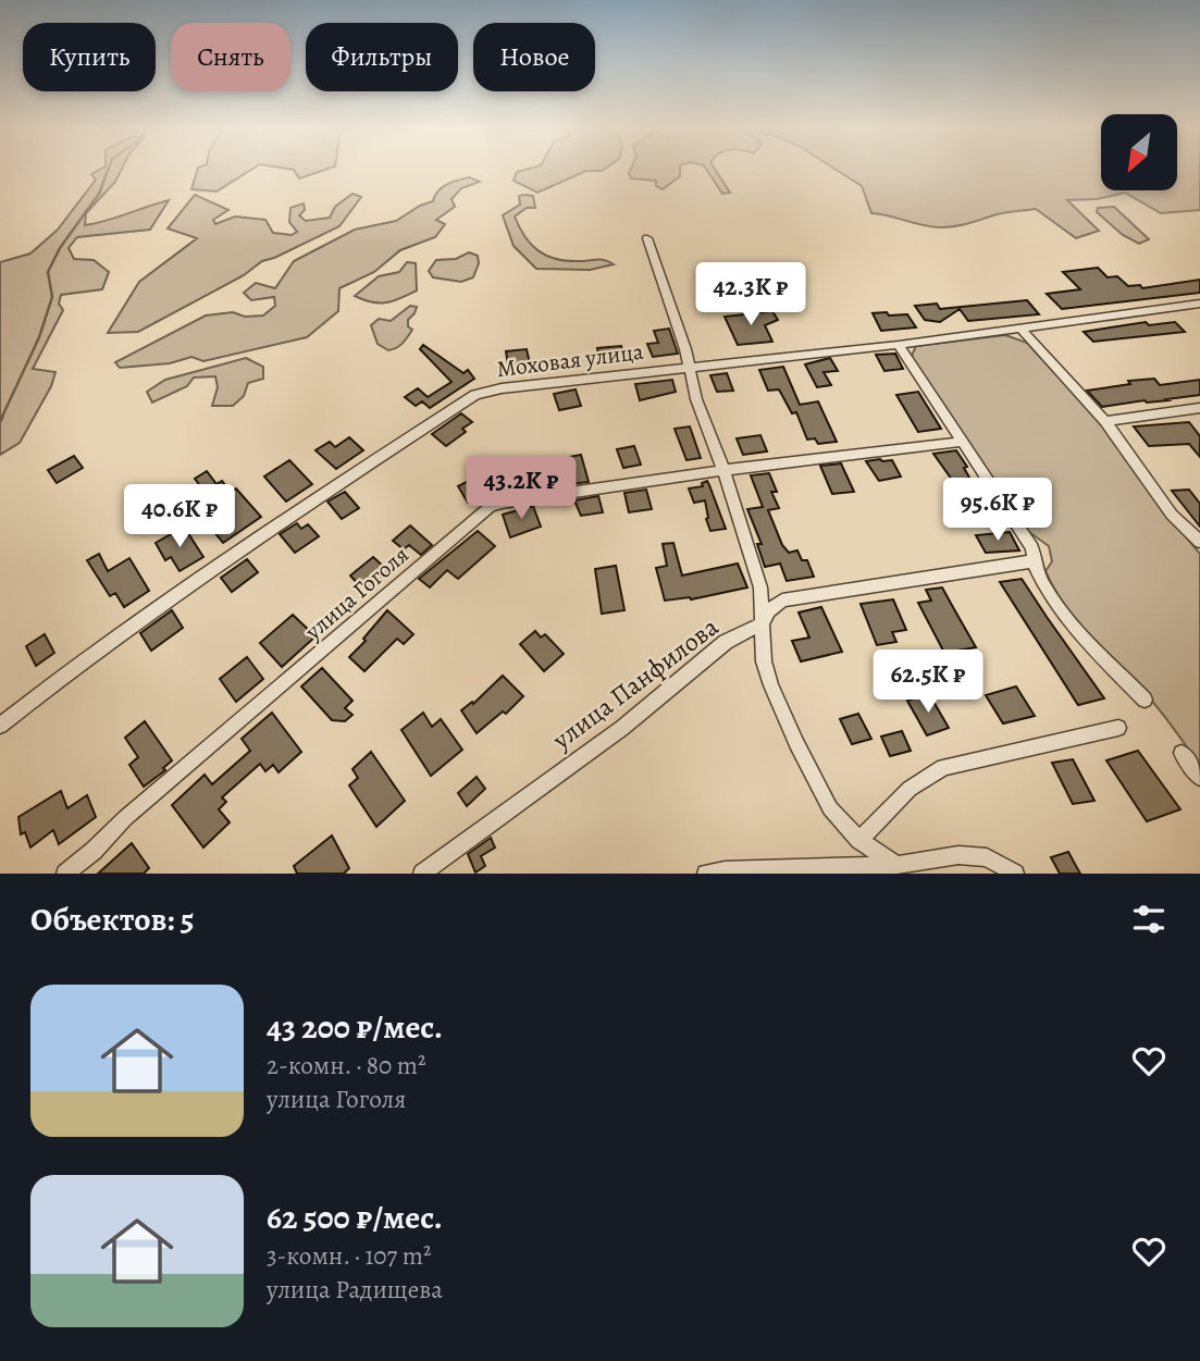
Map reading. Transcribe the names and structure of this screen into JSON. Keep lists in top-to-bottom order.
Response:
{
  "streets": {
    "street": ["Моховая улица", "улица Гоголя", "улица Панфилова"]
  },
  "north": "bottom left",
  "page": {
    "chip": [
      "Купить",
      "Снять",
      "Фильтры",
      "Новое"
    ],
    "price": [
      "42.3K ₽",
      "43.2K ₽",
      "95.6K ₽",
      "40.6K ₽",
      "62.5K ₽"
    ],
    "heading": "Объектов: 5",
    "list": [
      {
        "name": "43 200 ₽/мес.",
        "note": "2-комн. · 80 m² · улица Гоголя"
      },
      {
        "name": "62 500 ₽/мес.",
        "note": "3-комн. · 107 m² · улица Радищева"
      }
    ]
  }
}
